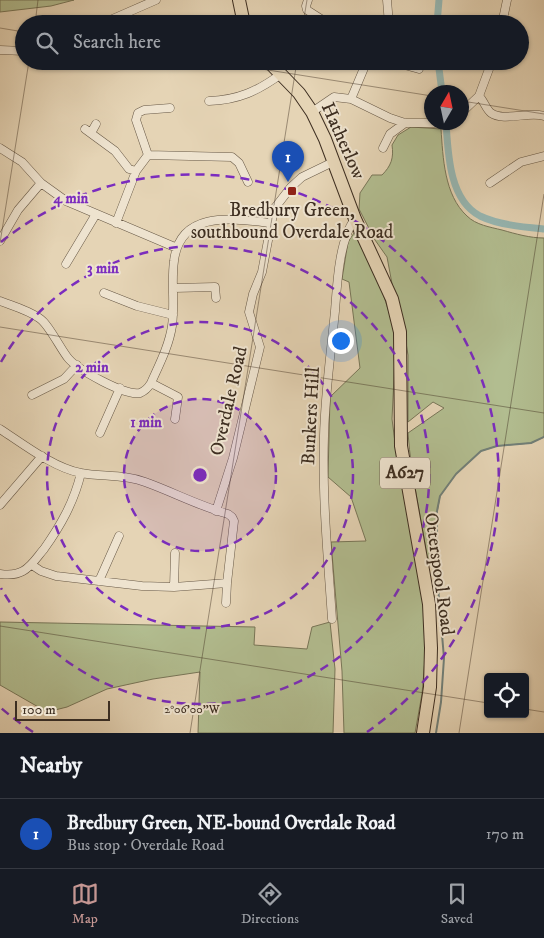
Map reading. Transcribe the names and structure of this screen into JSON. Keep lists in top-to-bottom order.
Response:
{
  "streets": {
    "main road": ["Hatherlow", "A627", "Otterspool Road"],
    "street": ["Overdale Road", "Bunkers Hill"]
  },
  "crossings": [
    ["Hatherlow", "Overdale Road"],
    ["Hatherlow", "Bunkers Hill"],
    ["Hatherlow", "Otterspool Road"],
    ["Bunkers Hill", "Otterspool Road"]
  ],
  "places": {
    "transit": ["Bredbury Green, southbound Overdale Road"]
  },
  "scale_bar": "100 m",
  "north": "top",
  "page": {
    "search": "Search here",
    "pins": "1",
    "scale": "100 m",
    "heading": "Nearby",
    "list": [
      {
        "mark": "1",
        "name": "Bredbury Green, NE-bound Overdale Road",
        "note": "Bus stop · Overdale Road",
        "value": "170 m"
      }
    ],
    "nav": ["Map", "Directions", "Saved"]
  },
  "coordinates": ["2°06'00\"W"],
  "rings": [
    "4 min",
    "3 min",
    "2 min",
    "1 min"
  ]
}
